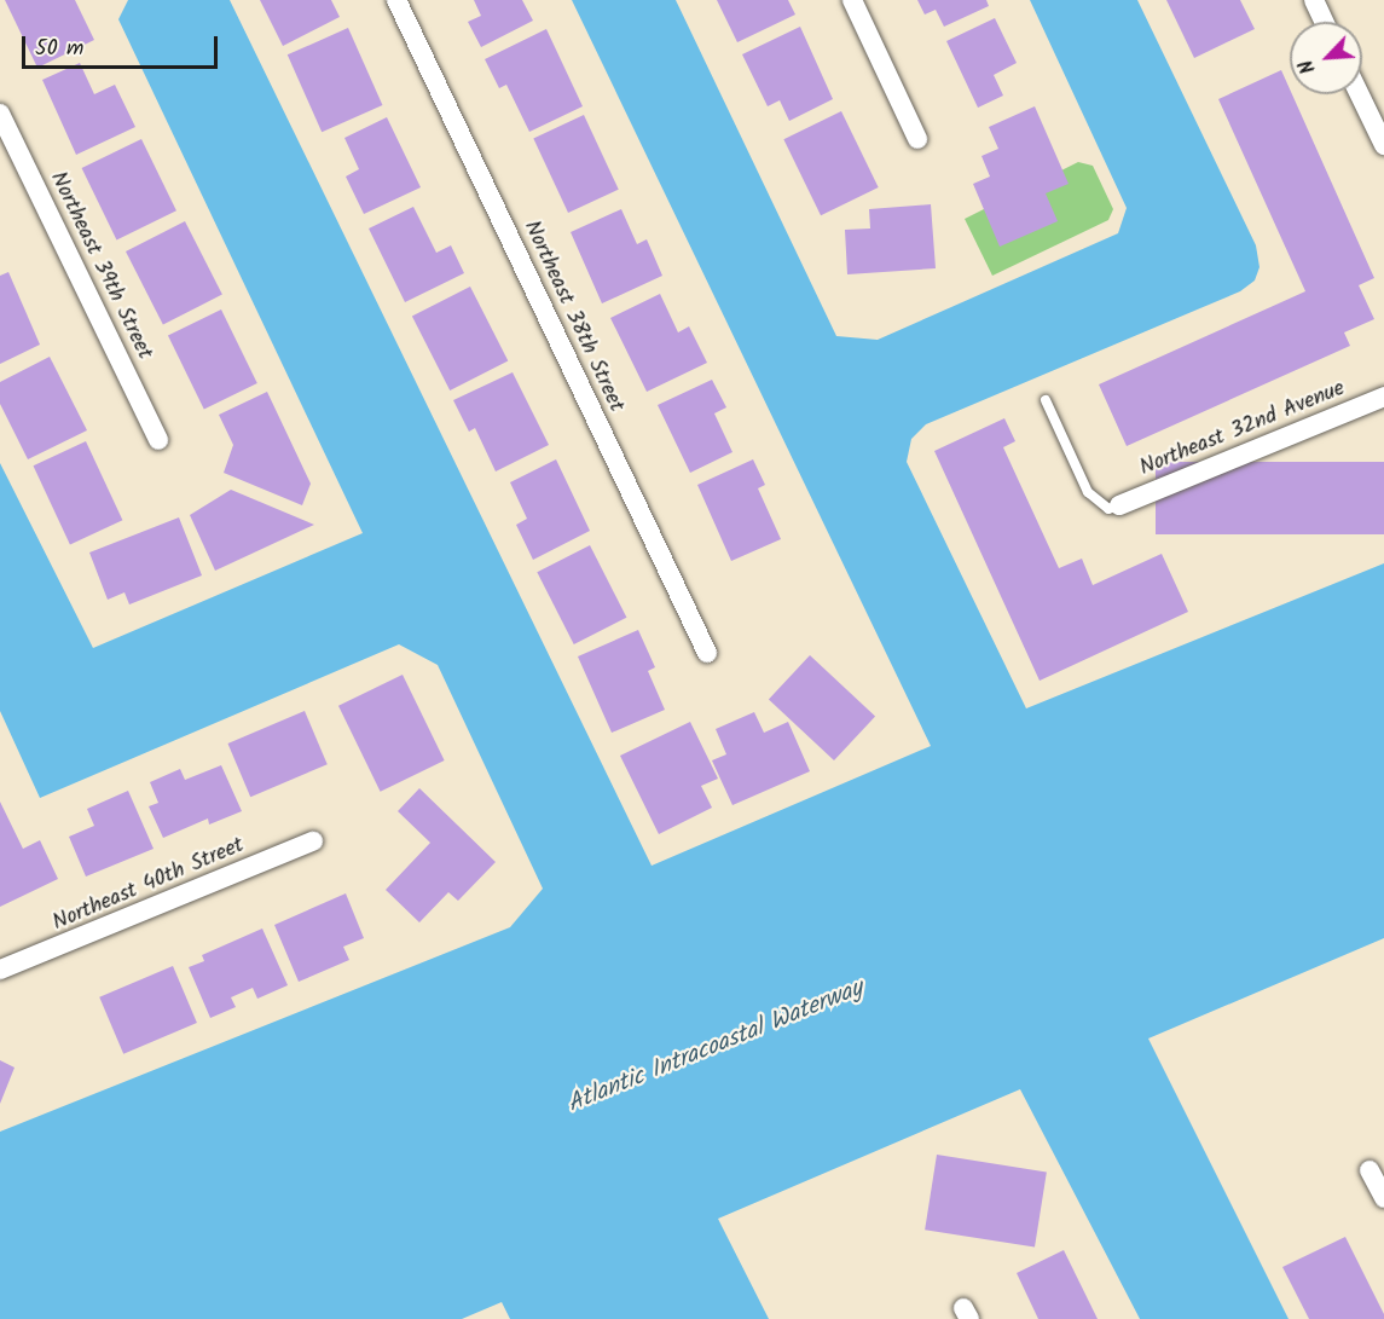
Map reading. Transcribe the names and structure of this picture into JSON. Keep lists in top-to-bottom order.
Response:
{
  "streets": {
    "street": [
      "Northeast 39th Street",
      "Northeast 38th Street",
      "Northeast 32nd Avenue",
      "Northeast 40th Street"
    ]
  },
  "water": ["Atlantic Intracoastal Waterway"],
  "scale_bar": "50 m",
  "north": "bottom left"
}
